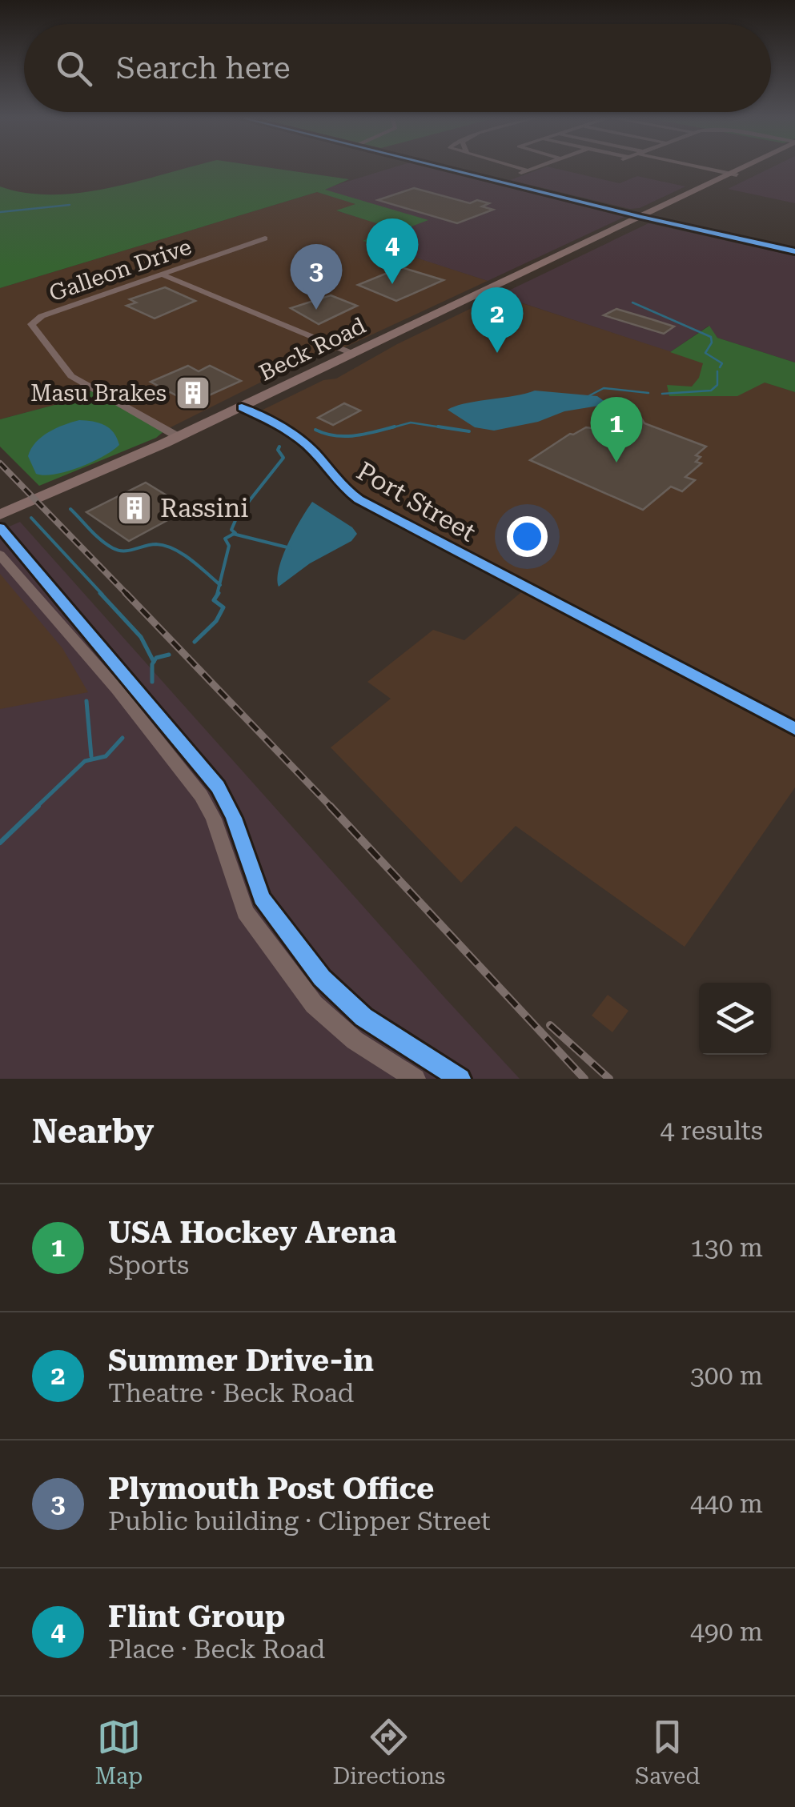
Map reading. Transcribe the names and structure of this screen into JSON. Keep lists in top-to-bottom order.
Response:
{
  "streets": {
    "main road": ["Beck Road"],
    "street": ["Galleon Drive", "Port Street"]
  },
  "crossings": [
    ["Galleon Drive", "Beck Road"],
    ["Beck Road", "Port Street"]
  ],
  "places": {
    "building": ["Masu Brakes", "Rassini"]
  },
  "page": {
    "search": "Search here",
    "pins": [
      "4",
      "3",
      "2",
      "1"
    ],
    "heading": ["Nearby", "4 results"],
    "list": [
      {
        "mark": "1",
        "name": "USA Hockey Arena",
        "note": "Sports",
        "value": "130 m"
      },
      {
        "mark": "2",
        "name": "Summer Drive-in",
        "note": "Theatre · Beck Road",
        "value": "300 m"
      },
      {
        "mark": "3",
        "name": "Plymouth Post Office",
        "note": "Public building · Clipper Street",
        "value": "440 m"
      },
      {
        "mark": "4",
        "name": "Flint Group",
        "note": "Place · Beck Road",
        "value": "490 m"
      }
    ],
    "nav": ["Map", "Directions", "Saved"]
  }
}
